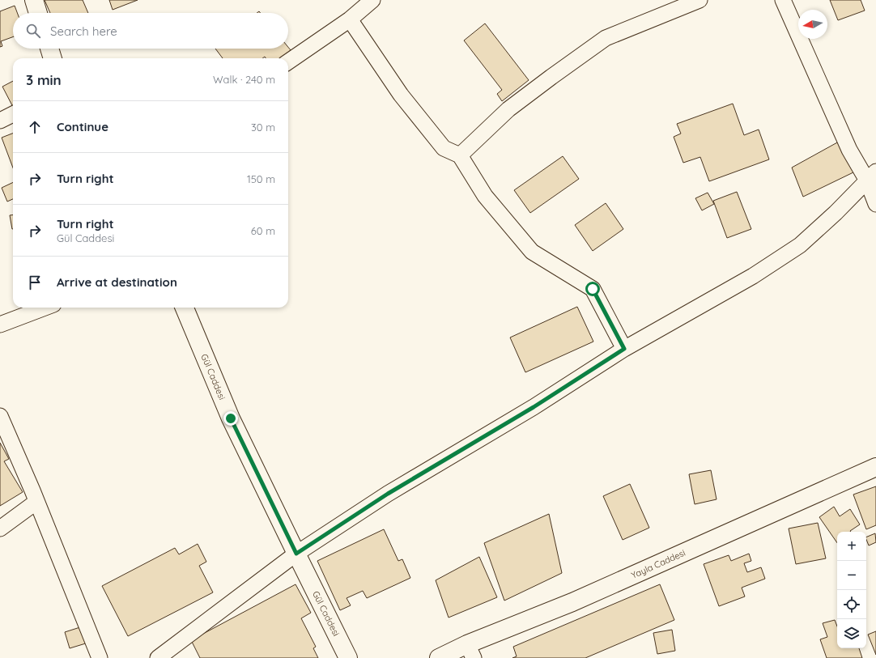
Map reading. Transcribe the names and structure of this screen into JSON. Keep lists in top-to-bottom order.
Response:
{
  "streets": {
    "street": ["Gül Caddesi", "Yayla Caddesi"]
  },
  "north": "left",
  "page": {
    "search": "Search here",
    "heading": ["3 min", "Walk · 240 m"],
    "list": [
      ["Continue", "30 m"],
      ["Turn right", "150 m"],
      ["Turn right", "Gül Caddesi", "60 m"],
      "Arrive at destination"
    ],
    "map_buttons": ["+", "−"]
  }
}
